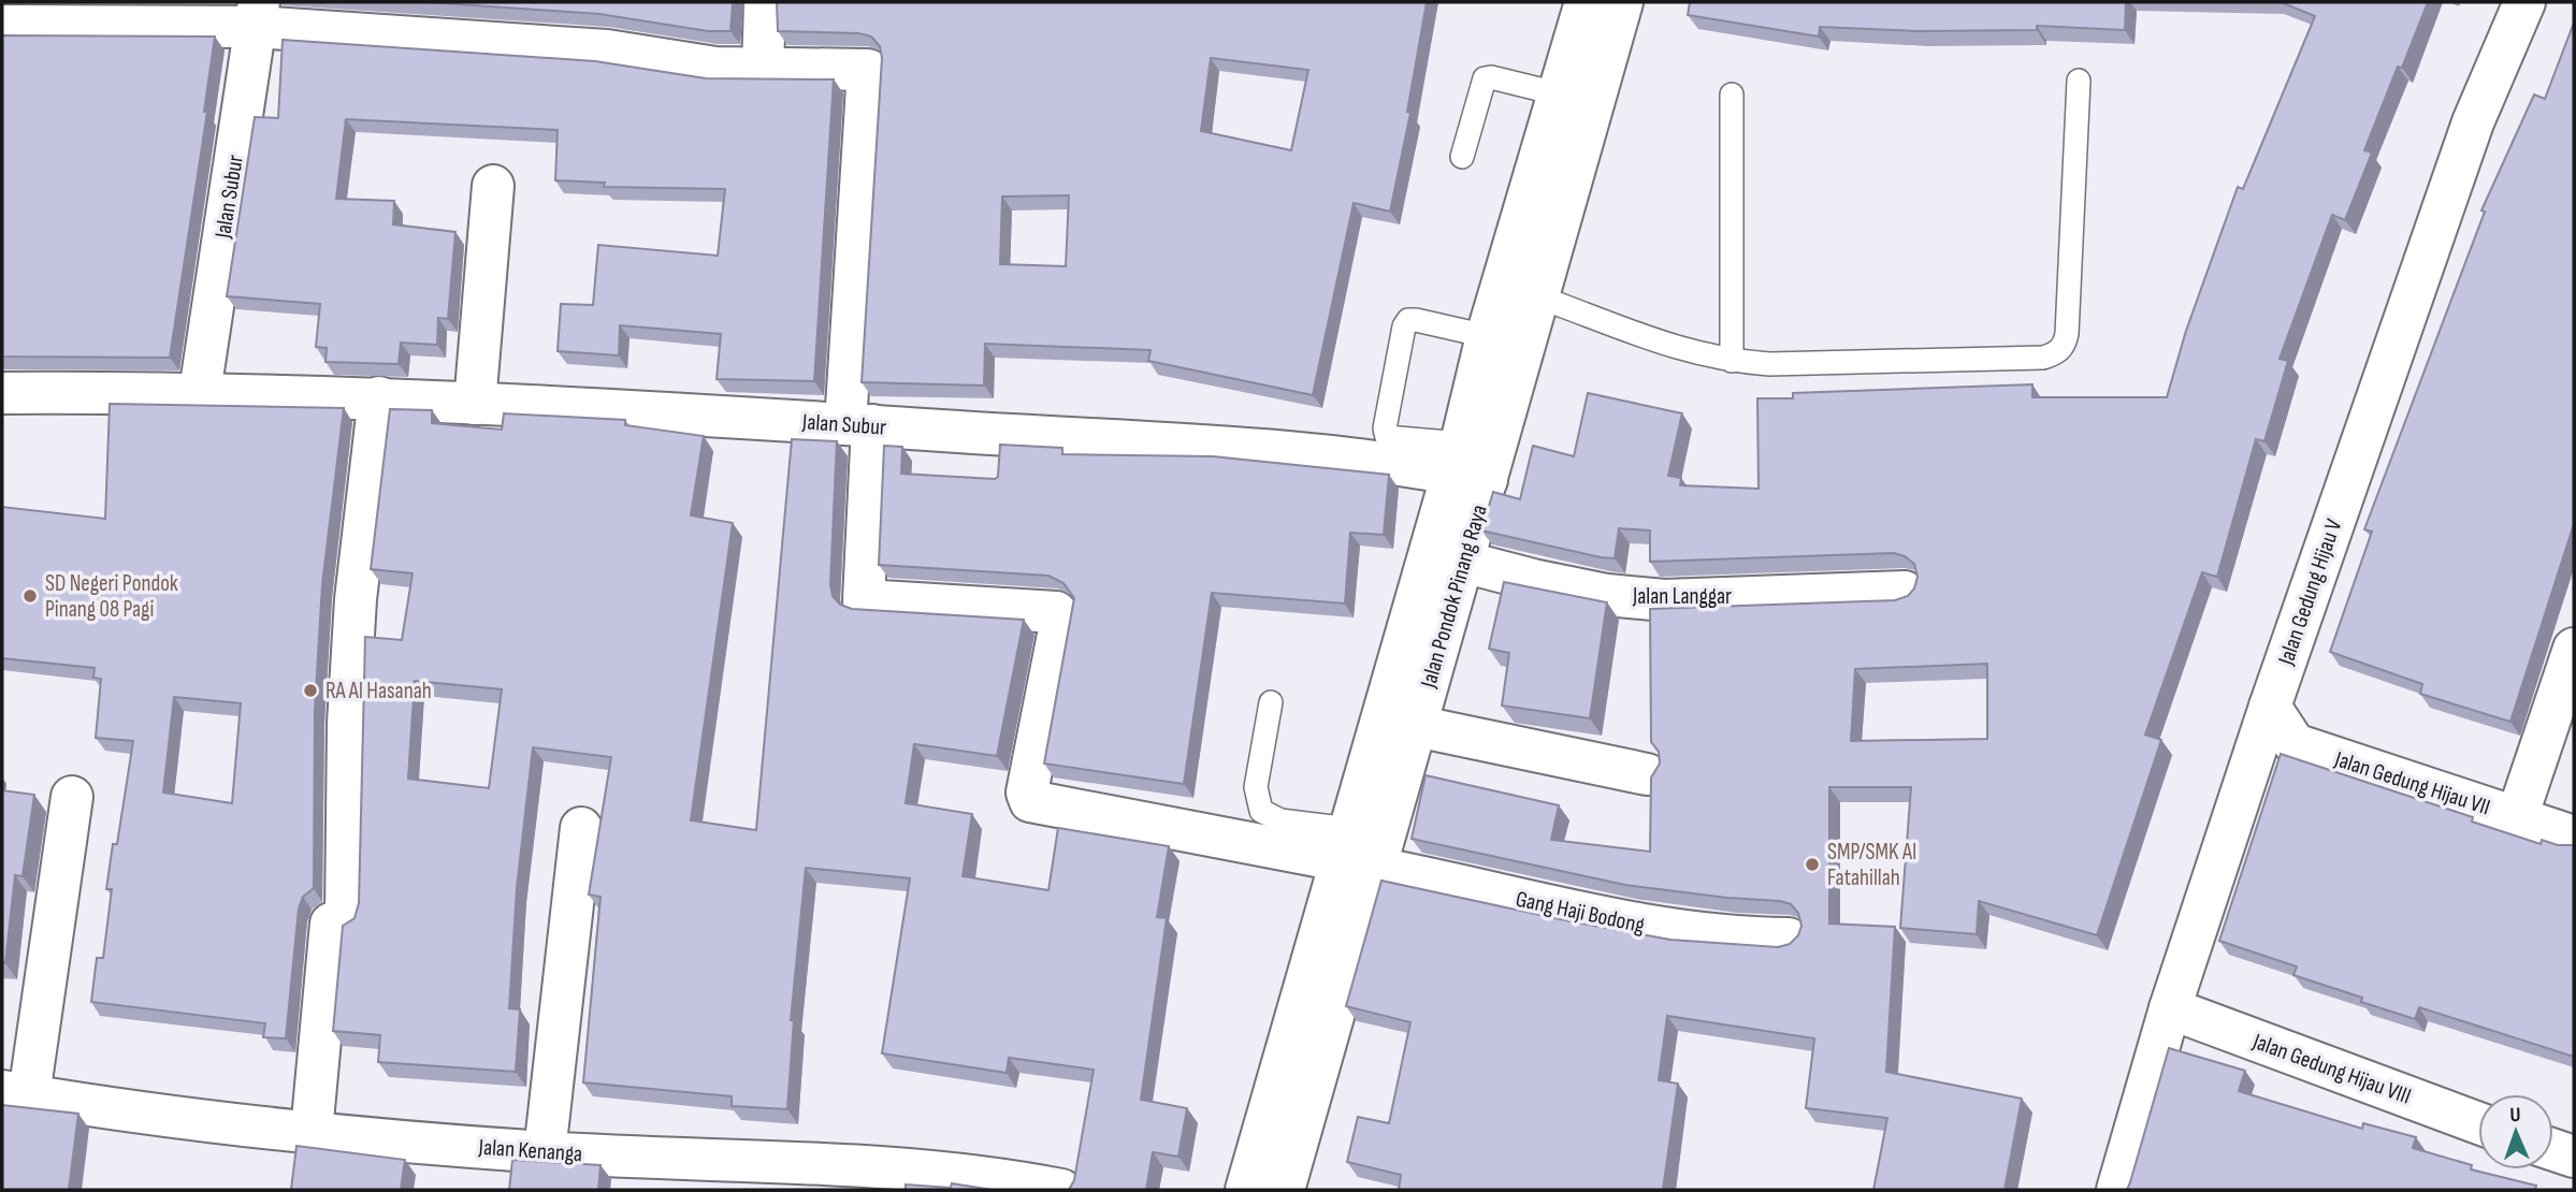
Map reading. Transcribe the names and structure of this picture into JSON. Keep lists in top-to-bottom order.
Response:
{
  "streets": {
    "street": [
      "Jalan Subur",
      "Jalan Gedung Hijau V",
      "Jalan Pondok Pinang Raya",
      "Jalan Langgar",
      "Jalan Gedung Hijau VII",
      "Gang Haji Bodong",
      "Jalan Gedung Hijau VIII",
      "Jalan Kenanga"
    ]
  },
  "crossings": [
    ["Jalan Subur", "Jalan Pondok Pinang Raya"],
    ["Jalan Subur", "Gang Haji Bodong"],
    ["Jalan Gedung Hijau V", "Jalan Gedung Hijau VII"],
    ["Jalan Gedung Hijau V", "Jalan Gedung Hijau VIII"],
    ["Jalan Pondok Pinang Raya", "Jalan Langgar"],
    ["Jalan Pondok Pinang Raya", "Gang Haji Bodong"]
  ],
  "places": ["SD Negeri Pondok Pinang 08 Pagi", "RA Al Hasanah", "SMP/SMK Al Fatahillah"],
  "north": "top"
}
